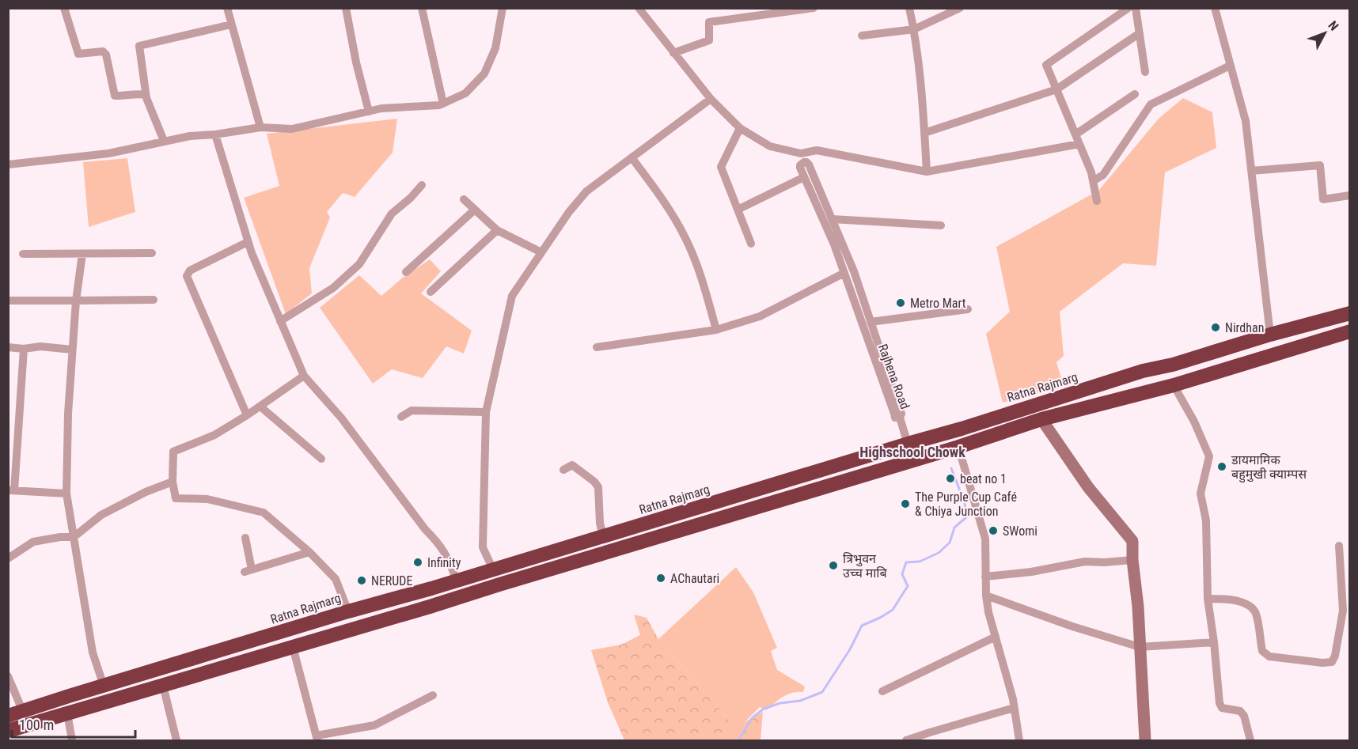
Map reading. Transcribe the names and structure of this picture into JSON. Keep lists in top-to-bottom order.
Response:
{
  "streets": {
    "highway": ["Ratna Rajmarg"],
    "street": ["Rajhena Road"]
  },
  "crossings": [
    ["Rajhena Road", "Ratna Rajmarg"]
  ],
  "districts": ["Highschool Chowk"],
  "places": [
    "Metro Mart",
    "Nirdhan",
    "डायमामिक बहुमुखी क्याम्पस",
    "beat no 1",
    "The Purple Cup Café & Chiya Junction",
    "SWomi",
    "Infinity",
    "त्रिभुवन उच्च माबि",
    "AChautari",
    "NERUDE"
  ],
  "scale_bar": "100 m",
  "north": "top right"
}
